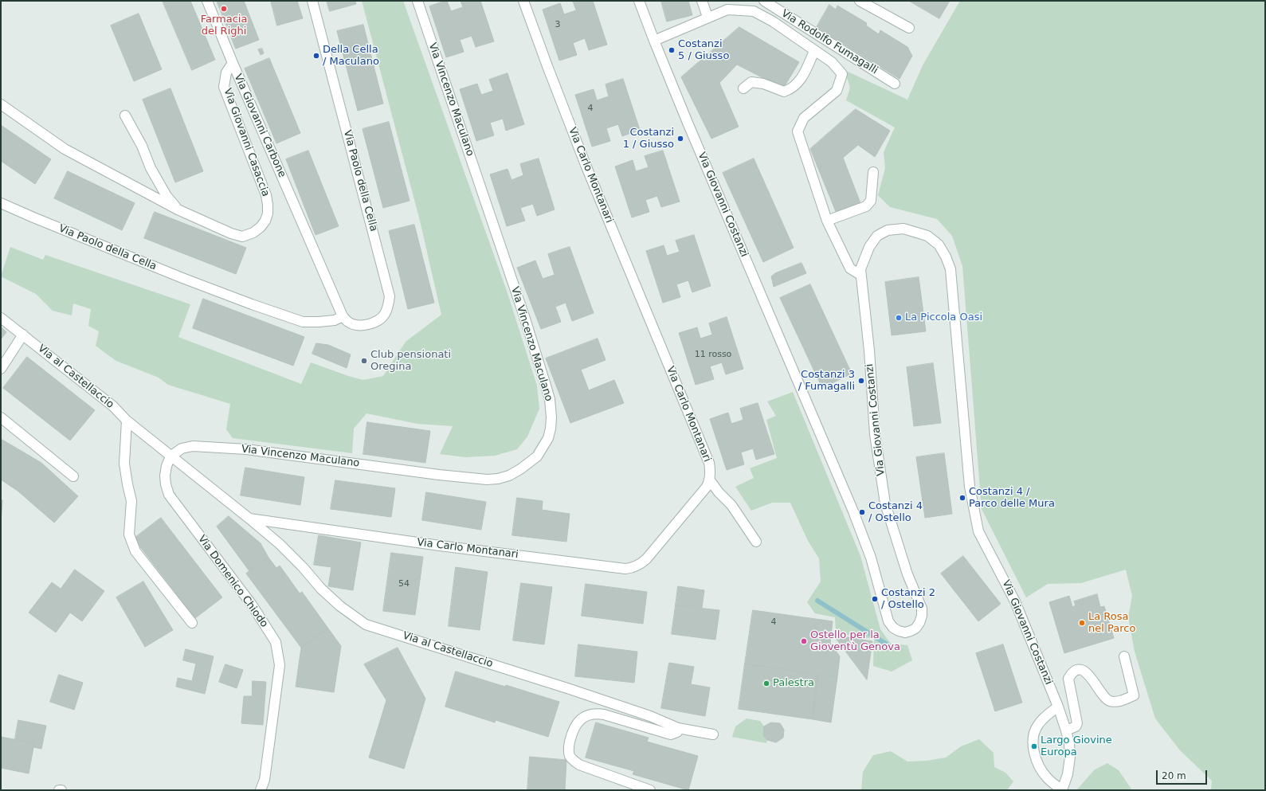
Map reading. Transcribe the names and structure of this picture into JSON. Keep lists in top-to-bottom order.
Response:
{
  "streets": {
    "street": [
      "Via Rodolfo Fumagalli",
      "Via Vincenzo Maculano",
      "Via Giovanni Carbone",
      "Via Giovanni Casaccia",
      "Via Carlo Montanari",
      "Via Paolo della Cella",
      "Via Giovanni Costanzi",
      "Via al Castellaccio",
      "Via Domenico Chiodo"
    ]
  },
  "crossings": [
    ["Via Rodolfo Fumagalli", "Via Giovanni Costanzi"],
    ["Via Vincenzo Maculano", "Via al Castellaccio"],
    ["Via Vincenzo Maculano", "Via Domenico Chiodo"],
    ["Via Giovanni Carbone", "Via Giovanni Casaccia"],
    ["Via Giovanni Carbone", "Via Paolo della Cella"],
    ["Via Carlo Montanari", "Via al Castellaccio"],
    ["Via al Castellaccio", "Via Domenico Chiodo"]
  ],
  "places": [
    "Farmacia del Righi",
    "Costanzi 5 / Giusso",
    "Della Cella / Maculano",
    "Costanzi 1 / Giusso",
    "La Piccola Oasi",
    "Club pensionati Oregina",
    "Costanzi 3 / Fumagalli",
    "Costanzi 4 / Parco delle Mura",
    "Costanzi 4 / Ostello",
    "Costanzi 2 / Ostello",
    "La Rosa nel Parco",
    "Ostello per la Gioventù Genova",
    "Palestra",
    "Largo Giovine Europa"
  ],
  "house_numbers": [
    "3",
    "4",
    "11 rosso",
    "54",
    "4"
  ],
  "scale_bar": "20 m"
}
